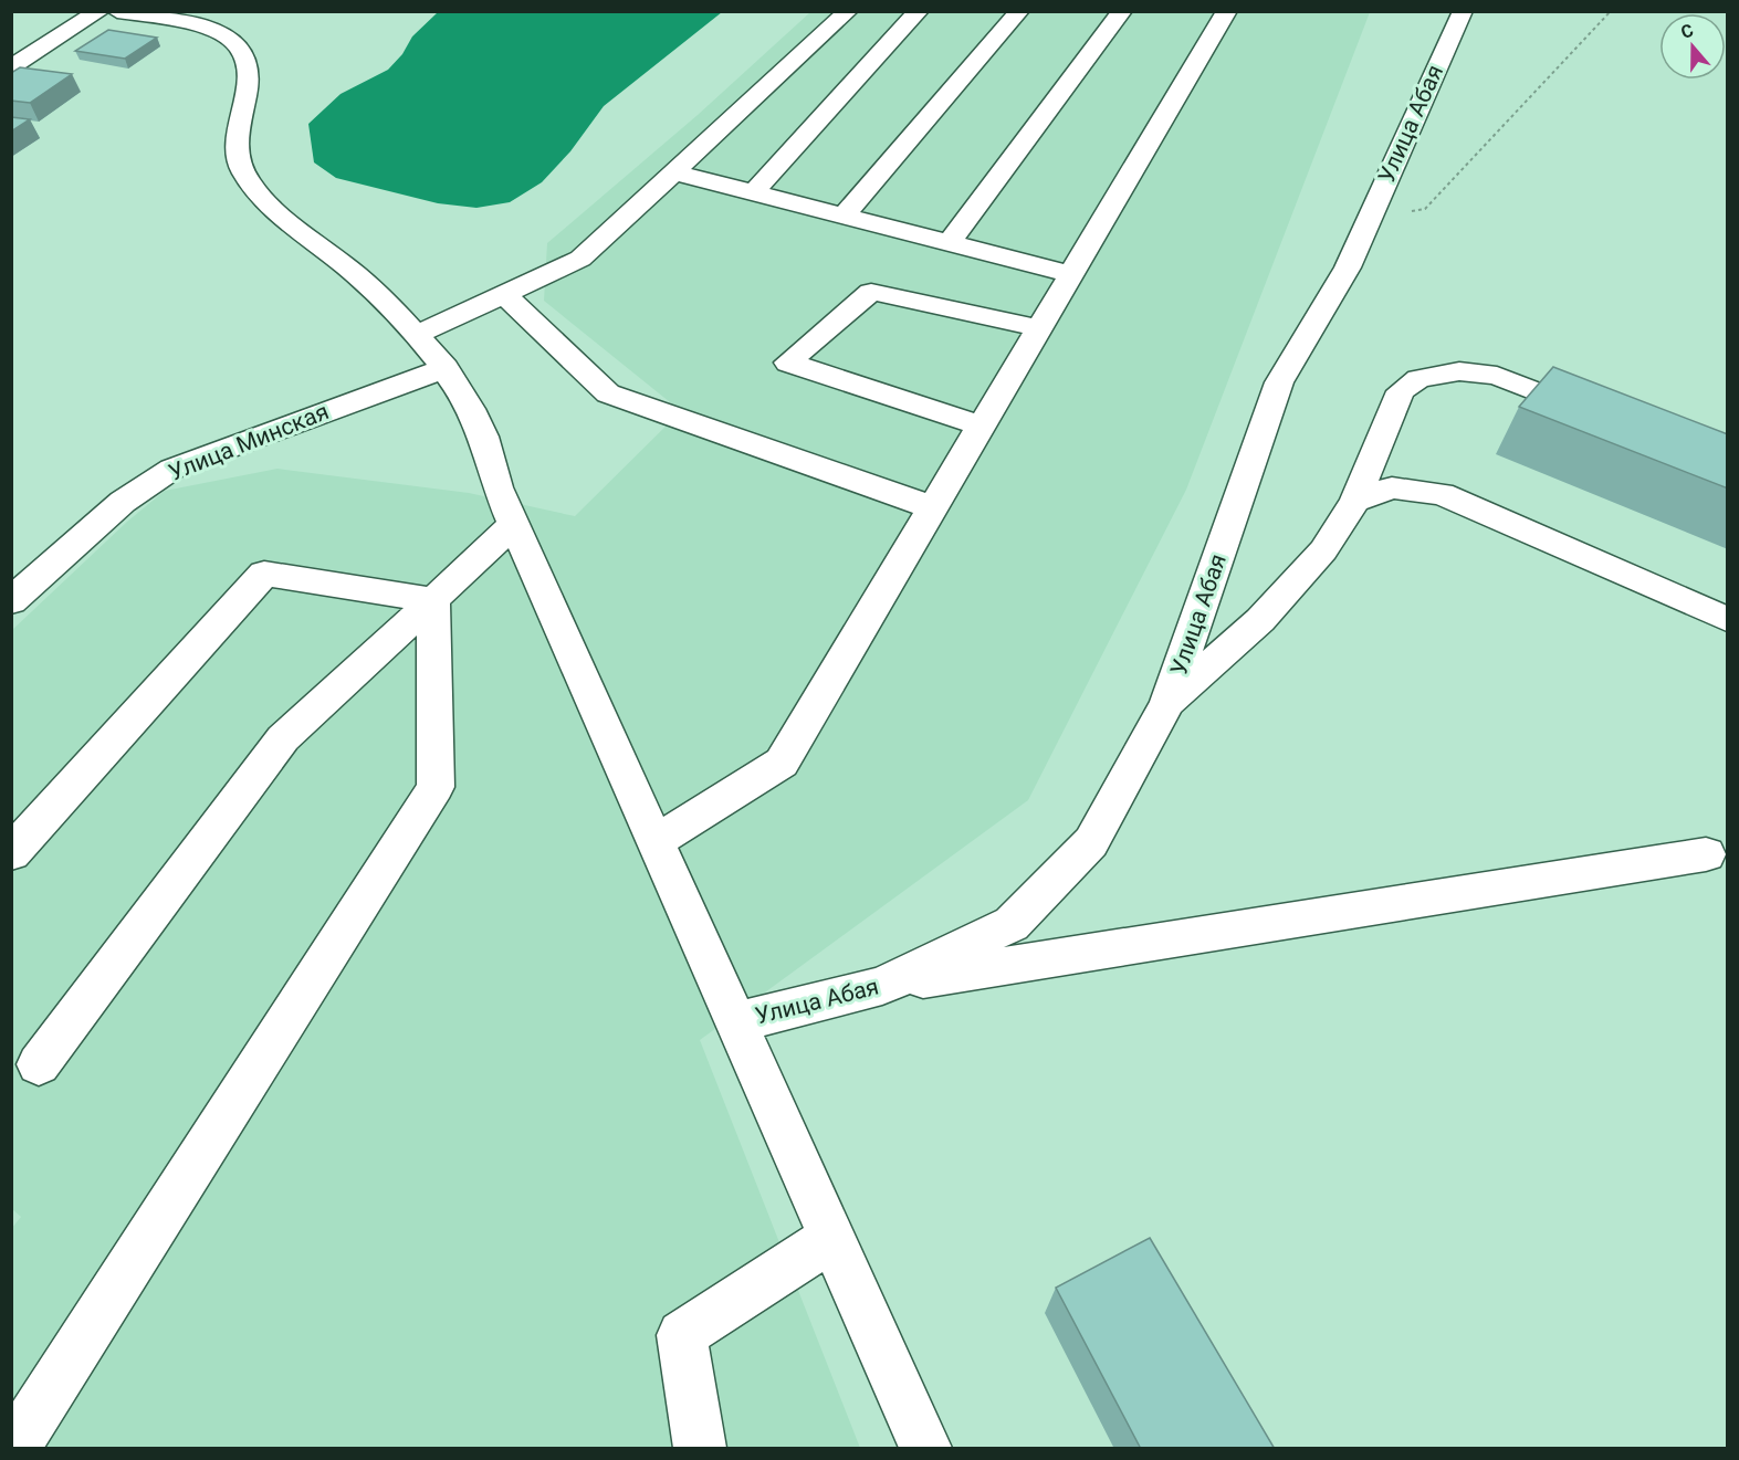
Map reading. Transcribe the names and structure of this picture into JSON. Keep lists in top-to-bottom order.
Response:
{
  "streets": {
    "street": ["Улица Абая", "Улица Минская"]
  },
  "north": "top"
}
